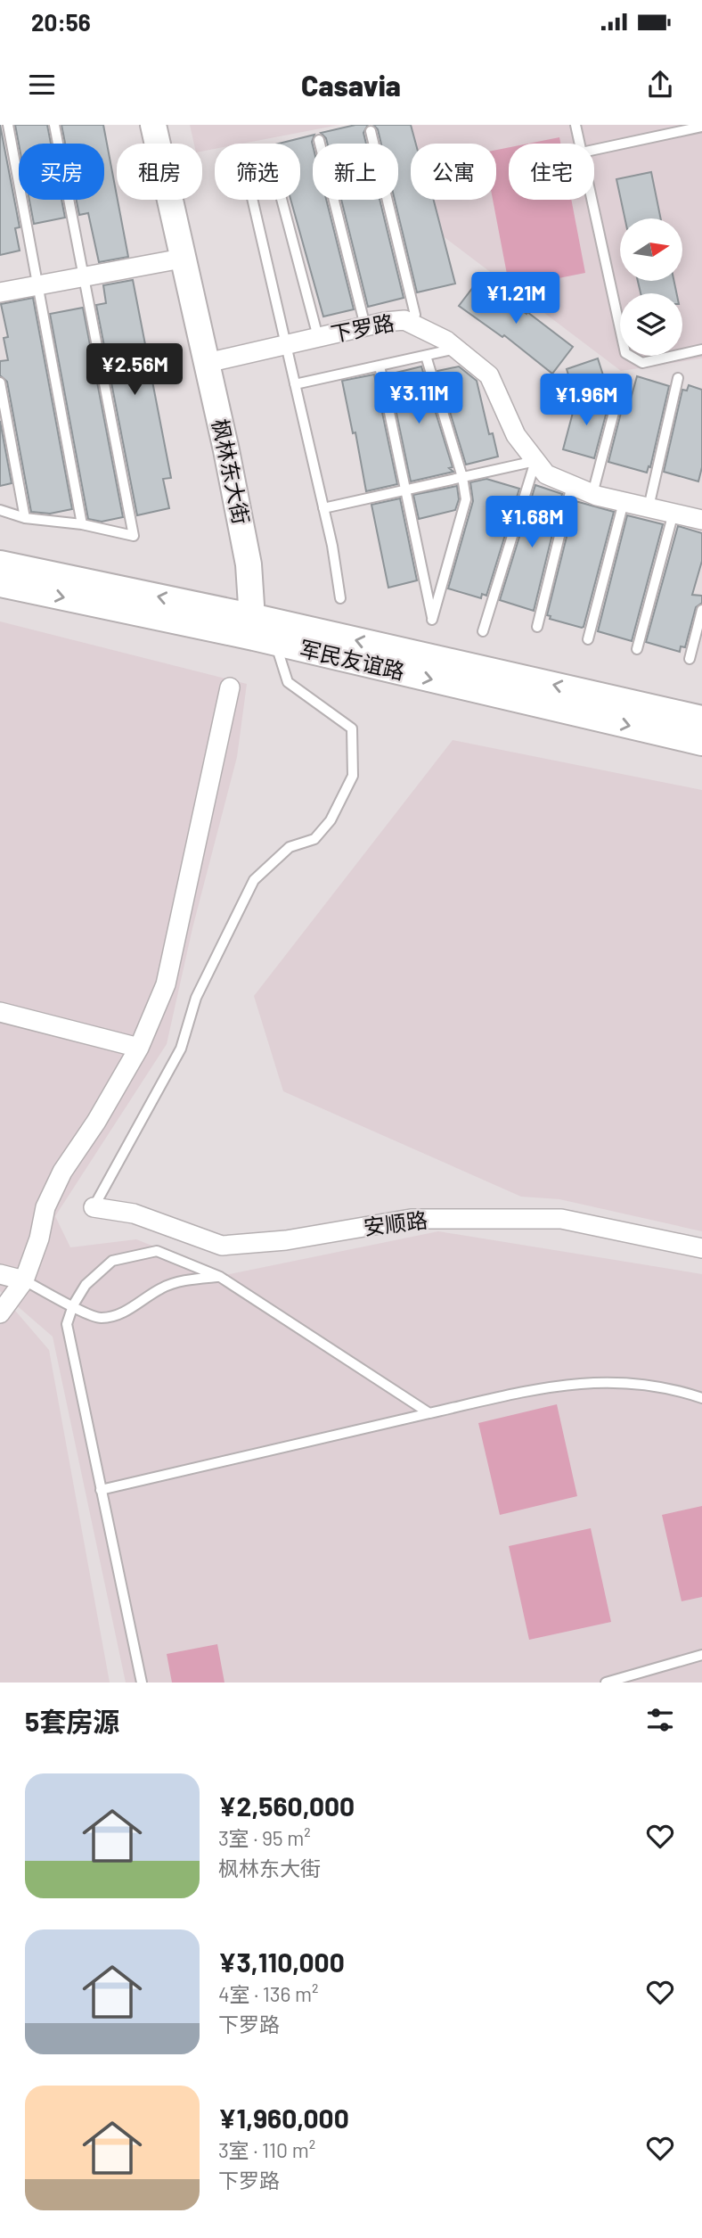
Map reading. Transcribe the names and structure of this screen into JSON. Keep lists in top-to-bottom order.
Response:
{
  "streets": {
    "street": [
      "下罗路",
      "枫林东大街",
      "军民友谊路",
      "安顺路"
    ]
  },
  "crossings": [
    ["下罗路", "枫林东大街"],
    ["枫林东大街", "军民友谊路"]
  ],
  "north": "right",
  "page": {
    "status": "20:56",
    "header": "Casavia",
    "chip": [
      "买房",
      "租房",
      "筛选",
      "新上",
      "公寓",
      "住宅"
    ],
    "price": [
      "¥1.21M",
      "¥2.56M",
      "¥3.11M",
      "¥1.96M",
      "¥1.68M"
    ],
    "heading": "5套房源",
    "list": [
      {
        "name": "¥2,560,000",
        "note": "3室 · 95 m² · 枫林东大街"
      },
      {
        "name": "¥3,110,000",
        "note": "4室 · 136 m² · 下罗路"
      },
      {
        "name": "¥1,960,000",
        "note": "3室 · 110 m² · 下罗路"
      }
    ]
  }
}
